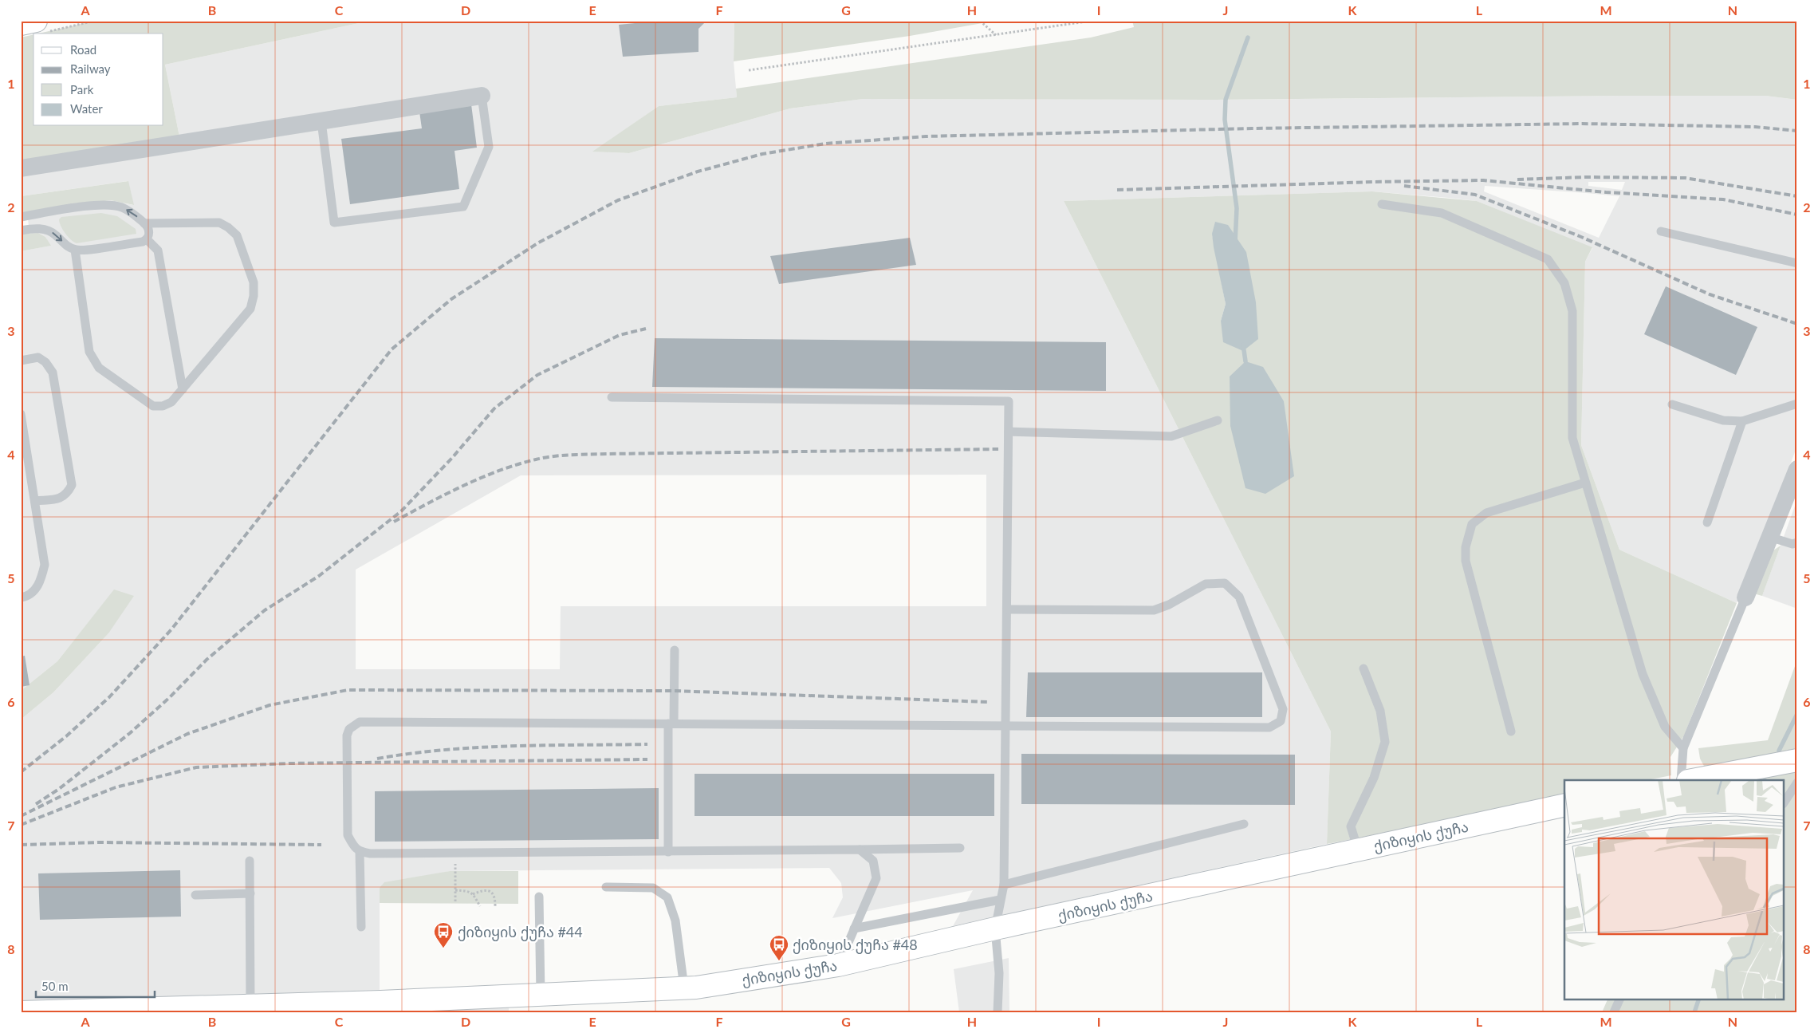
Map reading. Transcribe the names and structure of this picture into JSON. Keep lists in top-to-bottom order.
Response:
{
  "streets": {
    "street": ["ქიზიყის ქუჩა"]
  },
  "places": {
    "bus stop": ["ქიზიყის ქუჩა #44", "ქიზიყის ქუჩა #48"]
  },
  "legend": [
    "Road",
    "Railway",
    "Park",
    "Water"
  ],
  "scale_bar": "50 m",
  "grid": {
    "columns": [
      "A",
      "B",
      "C",
      "D",
      "E",
      "F",
      "G",
      "H",
      "I",
      "J",
      "K",
      "L",
      "M",
      "N"
    ],
    "rows": [
      "1",
      "2",
      "3",
      "4",
      "5",
      "6",
      "7",
      "8"
    ]
  }
}
